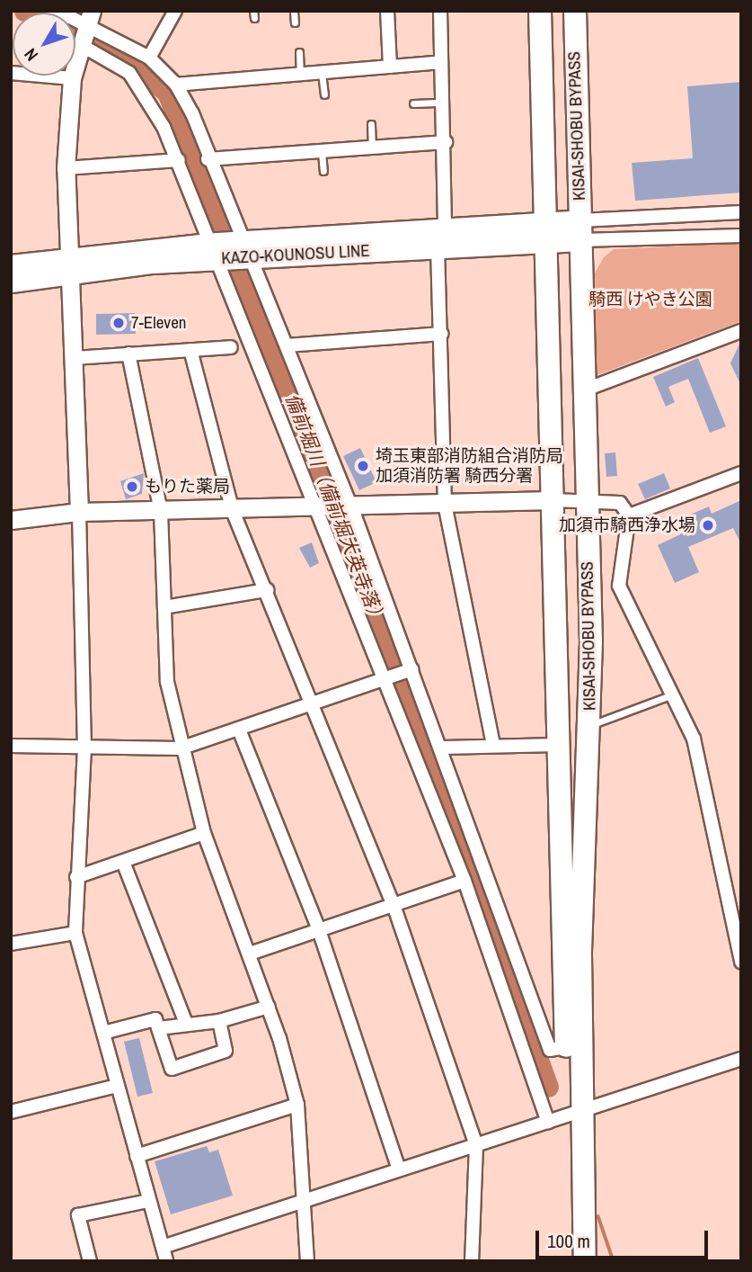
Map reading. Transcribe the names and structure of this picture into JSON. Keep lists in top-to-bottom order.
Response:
{
  "streets": {
    "highway": ["KISAI-SHOBU BYPASS"],
    "main road": ["KAZO-KOUNOSU LINE"]
  },
  "crossings": [
    ["KISAI-SHOBU BYPASS", "KAZO-KOUNOSU LINE"]
  ],
  "water": ["備前堀川（備前堀大英寺落）"],
  "parks": ["騎西 けやき公園"],
  "places": [
    "7-Eleven",
    "埼玉東部消防組合消防局 加須消防署 騎西分署",
    "もりた薬局",
    "加須市騎西浄水場"
  ],
  "scale_bar": "100 m",
  "north": "bottom left"
}
